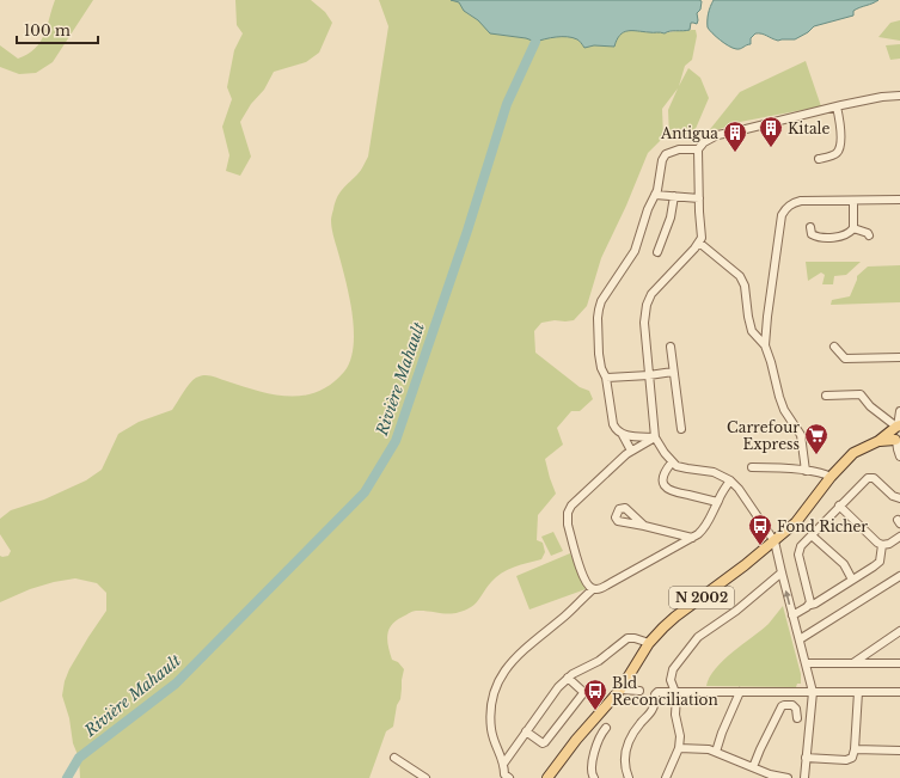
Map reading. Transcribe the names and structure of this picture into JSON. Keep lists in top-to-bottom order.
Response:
{
  "streets": {
    "main road": ["N 2002"]
  },
  "water": ["Rivière Mahault"],
  "places": {
    "building": ["Kitale", "Antigua"],
    "supermarket": ["Carrefour Express"],
    "bus stop": ["Fond Richer", "Bld Reconciliation"]
  },
  "scale_bar": "100 m"
}
